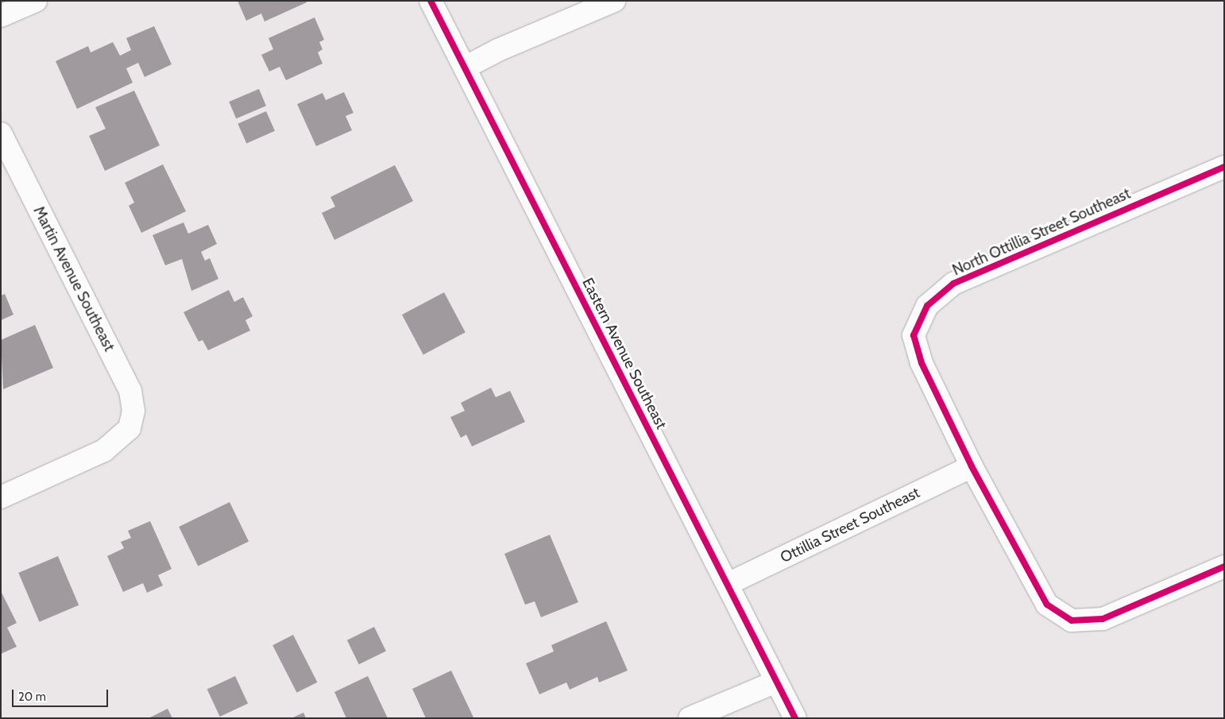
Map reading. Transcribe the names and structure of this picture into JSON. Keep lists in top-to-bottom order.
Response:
{
  "streets": {
    "street": [
      "North Ottillia Street Southeast",
      "Martin Avenue Southeast",
      "Eastern Avenue Southeast",
      "Ottillia Street Southeast"
    ]
  },
  "crossings": [
    ["North Ottillia Street Southeast", "Ottillia Street Southeast"],
    ["Eastern Avenue Southeast", "Ottillia Street Southeast"]
  ],
  "scale_bar": "20 m"
}
